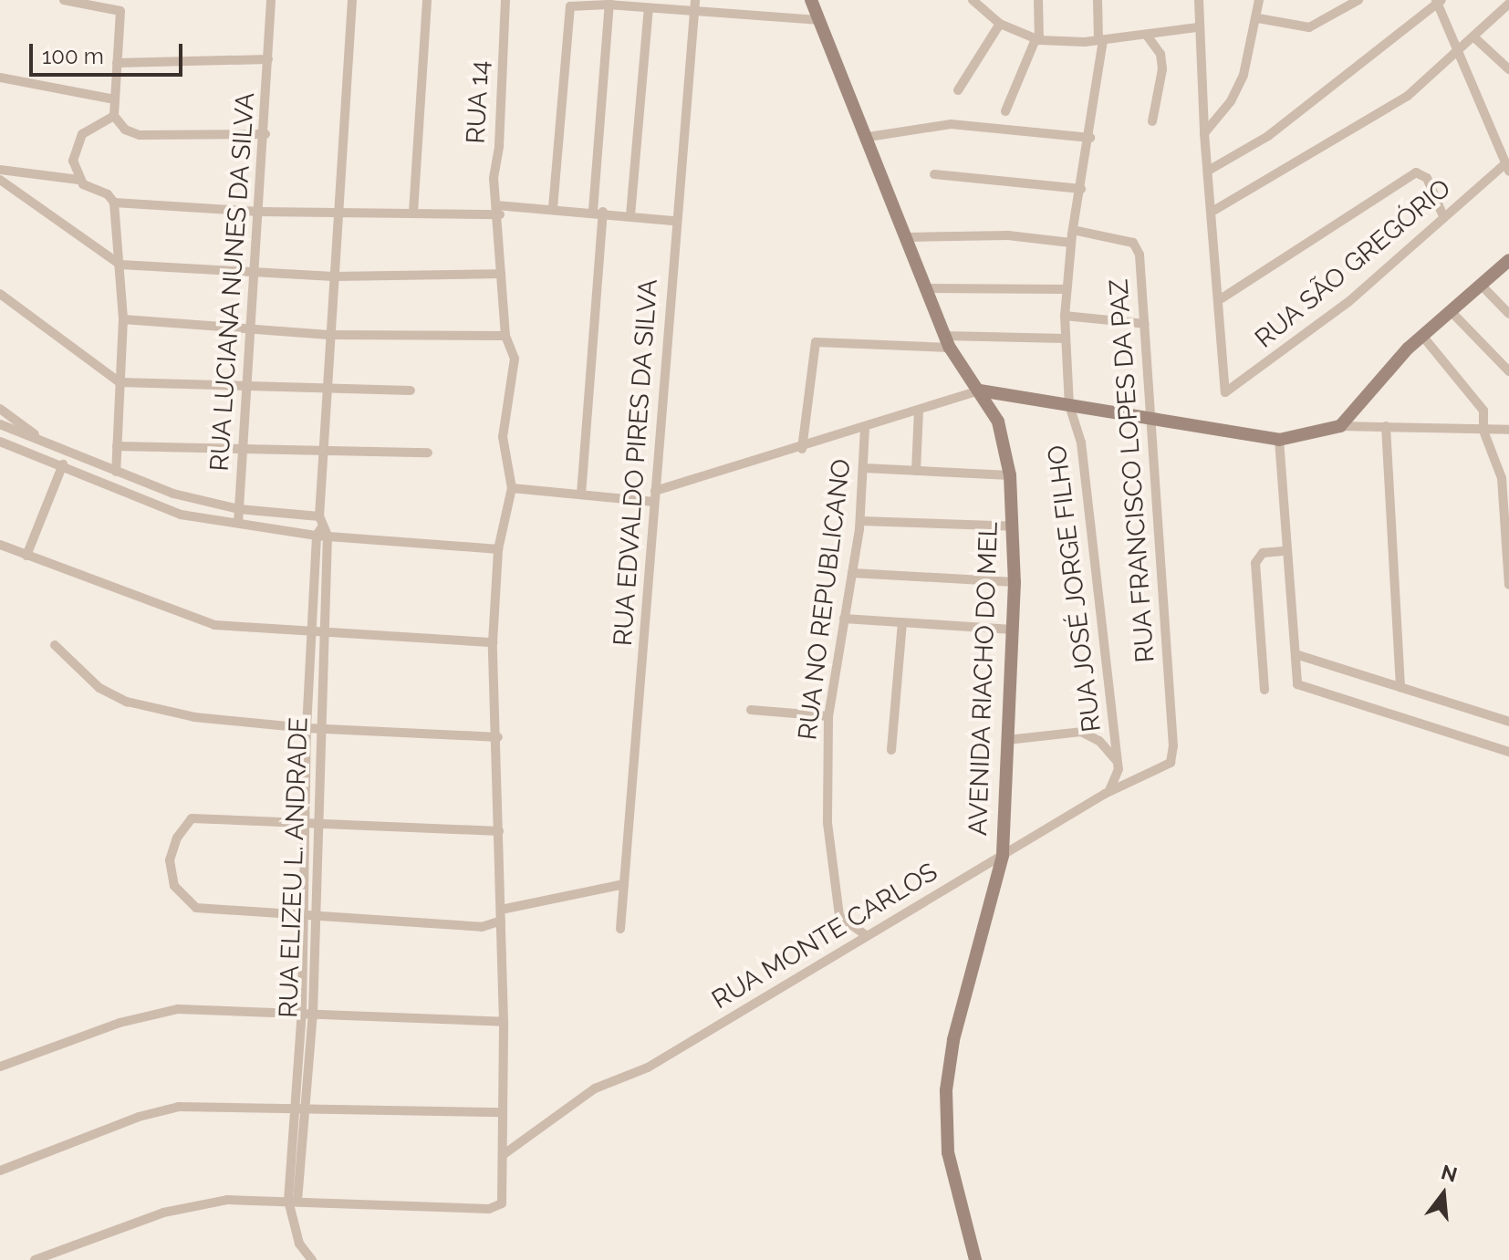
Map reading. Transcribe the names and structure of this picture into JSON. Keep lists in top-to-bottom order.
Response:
{
  "streets": {
    "street": [
      "RUA 14",
      "RUA SÃO GREGÓRIO",
      "RUA LUCIANA NUNES DA SILVA",
      "RUA EDVALDO PIRES DA SILVA",
      "RUA FRANCISCO LOPES DA PAZ",
      "RUA JOSÉ JORGE FILHO",
      "RUA NO REPUBLICANO",
      "AVENIDA RIACHO DO MEL",
      "RUA ELIZEU L. ANDRADE",
      "RUA MONTE CARLOS"
    ]
  },
  "crossings": [
    ["RUA FRANCISCO LOPES DA PAZ", "RUA JOSÉ JORGE FILHO"],
    ["RUA FRANCISCO LOPES DA PAZ", "RUA MONTE CARLOS"],
    ["RUA NO REPUBLICANO", "RUA MONTE CARLOS"],
    ["AVENIDA RIACHO DO MEL", "RUA MONTE CARLOS"]
  ],
  "scale_bar": "100 m",
  "north": "top"
}
